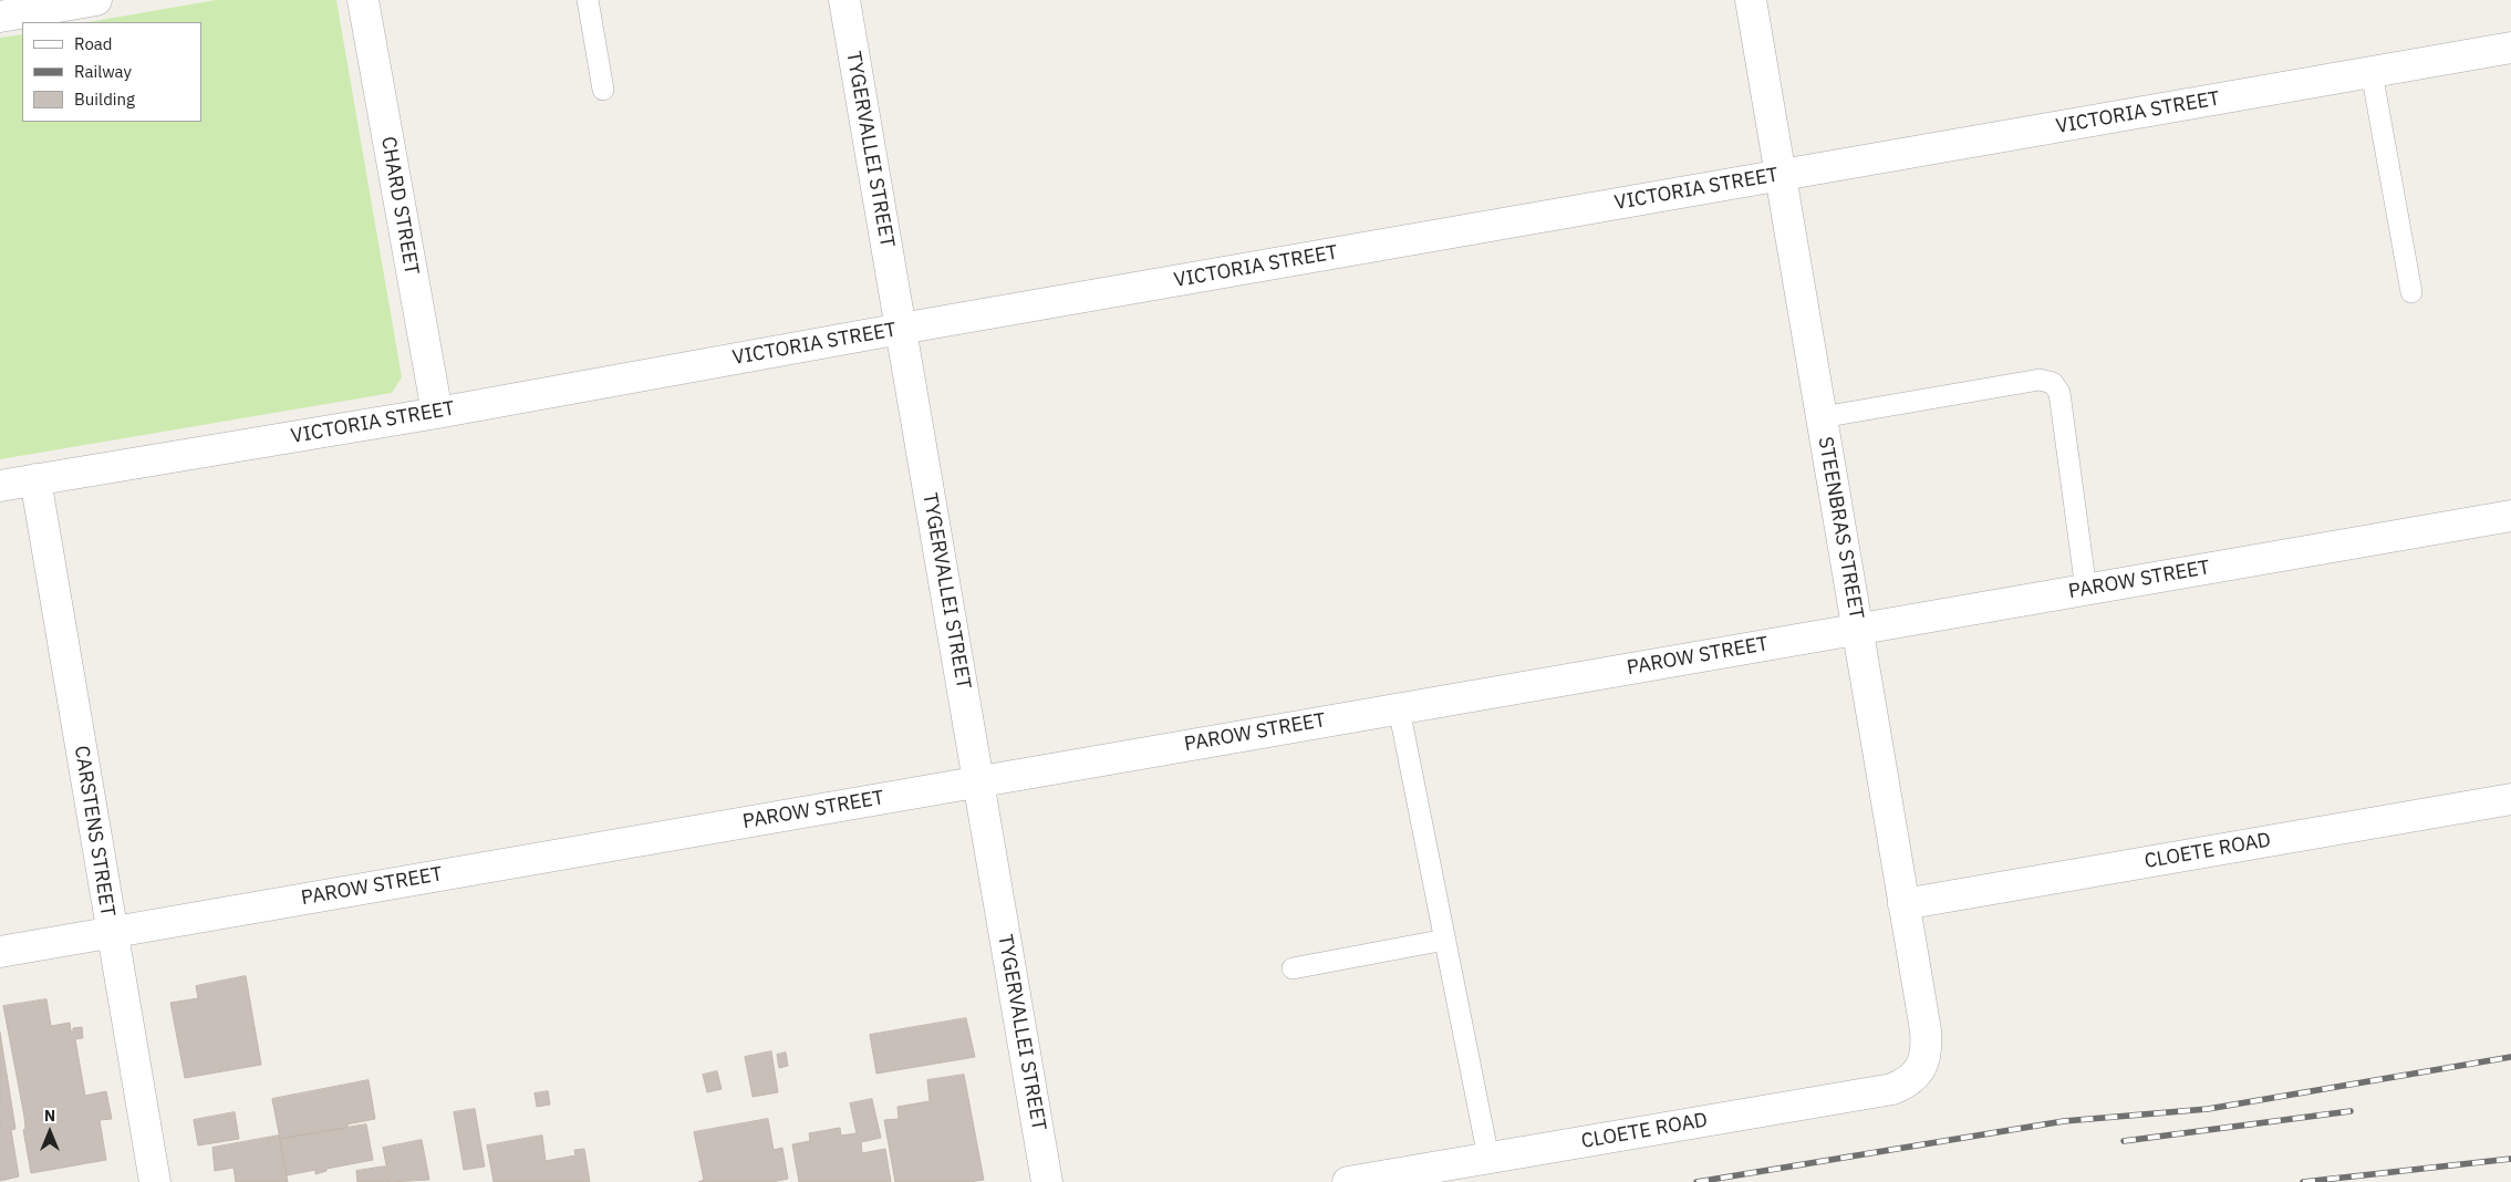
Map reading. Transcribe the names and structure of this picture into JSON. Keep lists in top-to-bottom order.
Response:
{
  "streets": {
    "street": [
      "VICTORIA STREET",
      "TYGERVALLEI STREET",
      "CHARD STREET",
      "STEENBRAS STREET",
      "PAROW STREET",
      "CARSTENS STREET",
      "CLOETE ROAD"
    ]
  },
  "crossings": [
    ["VICTORIA STREET", "TYGERVALLEI STREET"],
    ["VICTORIA STREET", "CHARD STREET"],
    ["VICTORIA STREET", "STEENBRAS STREET"],
    ["VICTORIA STREET", "CARSTENS STREET"],
    ["TYGERVALLEI STREET", "PAROW STREET"],
    ["STEENBRAS STREET", "PAROW STREET"],
    ["STEENBRAS STREET", "CLOETE ROAD"],
    ["PAROW STREET", "CARSTENS STREET"]
  ],
  "legend": ["Road", "Railway", "Building"],
  "north": "top"
}
